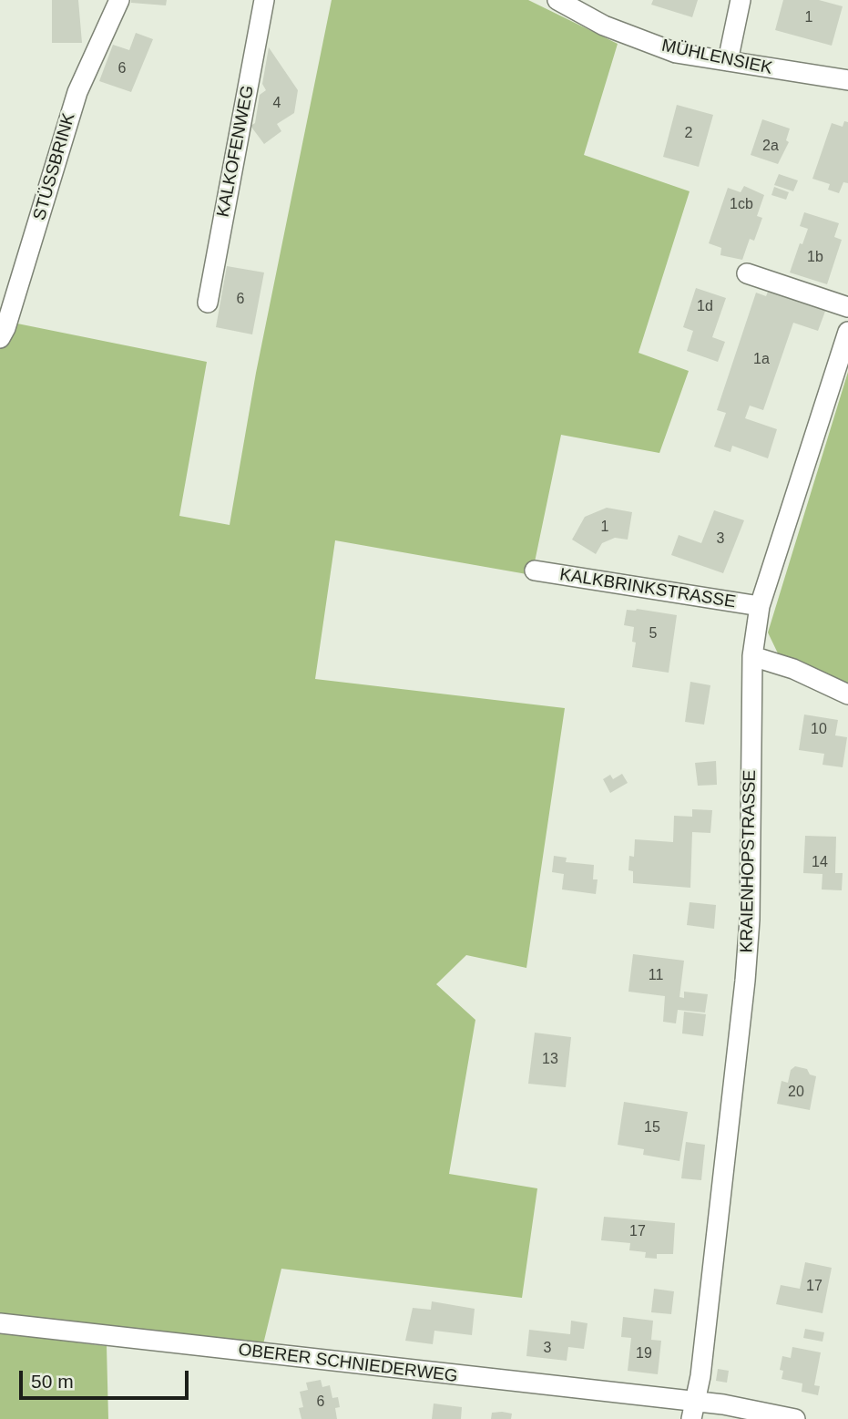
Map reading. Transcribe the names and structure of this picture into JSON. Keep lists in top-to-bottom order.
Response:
{
  "streets": {
    "street": [
      "MÜHLENSIEK",
      "KALKOFENWEG",
      "STÜSSBRINK",
      "KALKBRINKSTRASSE",
      "KRAIENHOPSTRASSE",
      "OBERER SCHNIEDERWEG"
    ]
  },
  "crossings": [
    ["KALKBRINKSTRASSE", "KRAIENHOPSTRASSE"],
    ["KRAIENHOPSTRASSE", "OBERER SCHNIEDERWEG"]
  ],
  "house_numbers": [
    "1",
    "6",
    "4",
    "2",
    "2a",
    "1cb",
    "1b",
    "6",
    "1d",
    "1a",
    "1",
    "3",
    "5",
    "10",
    "14",
    "11",
    "13",
    "20",
    "15",
    "17",
    "17",
    "3",
    "19",
    "6"
  ],
  "scale_bar": "50 m"
}
